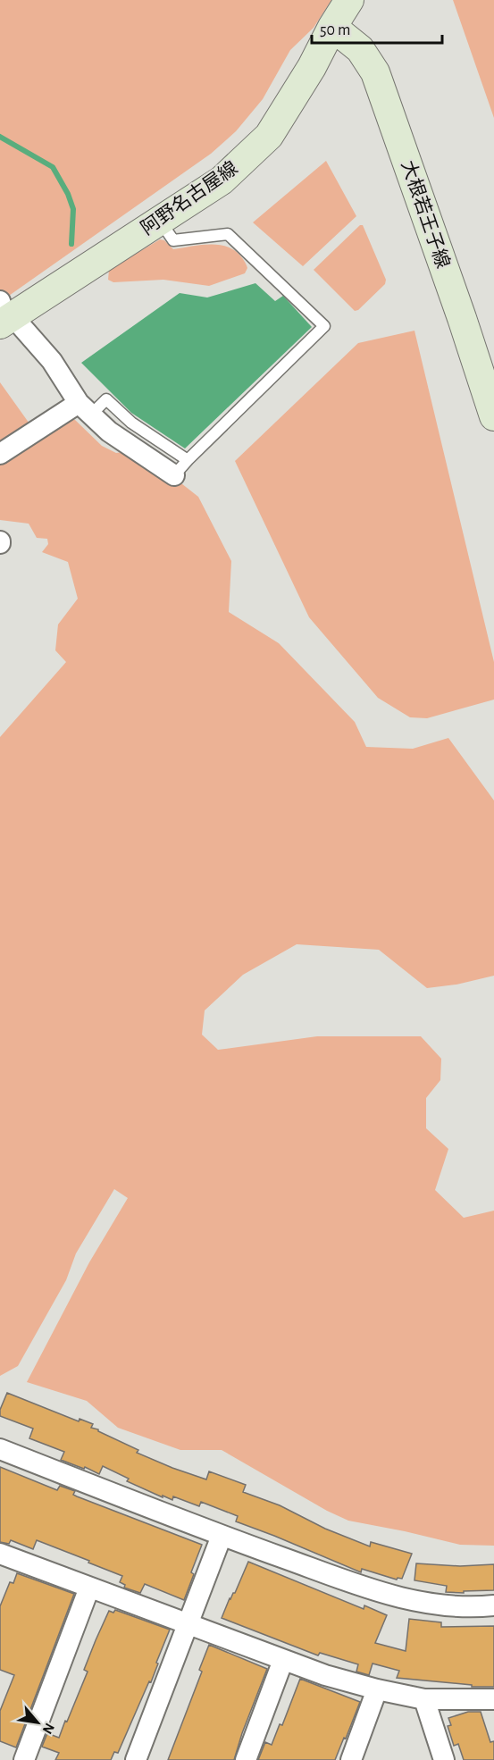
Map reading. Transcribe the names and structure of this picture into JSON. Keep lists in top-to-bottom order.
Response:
{
  "streets": {
    "main road": ["阿野名古屋線", "大根若王子線"]
  },
  "crossings": [
    ["阿野名古屋線", "大根若王子線"]
  ],
  "scale_bar": "50 m",
  "north": "bottom right"
}
